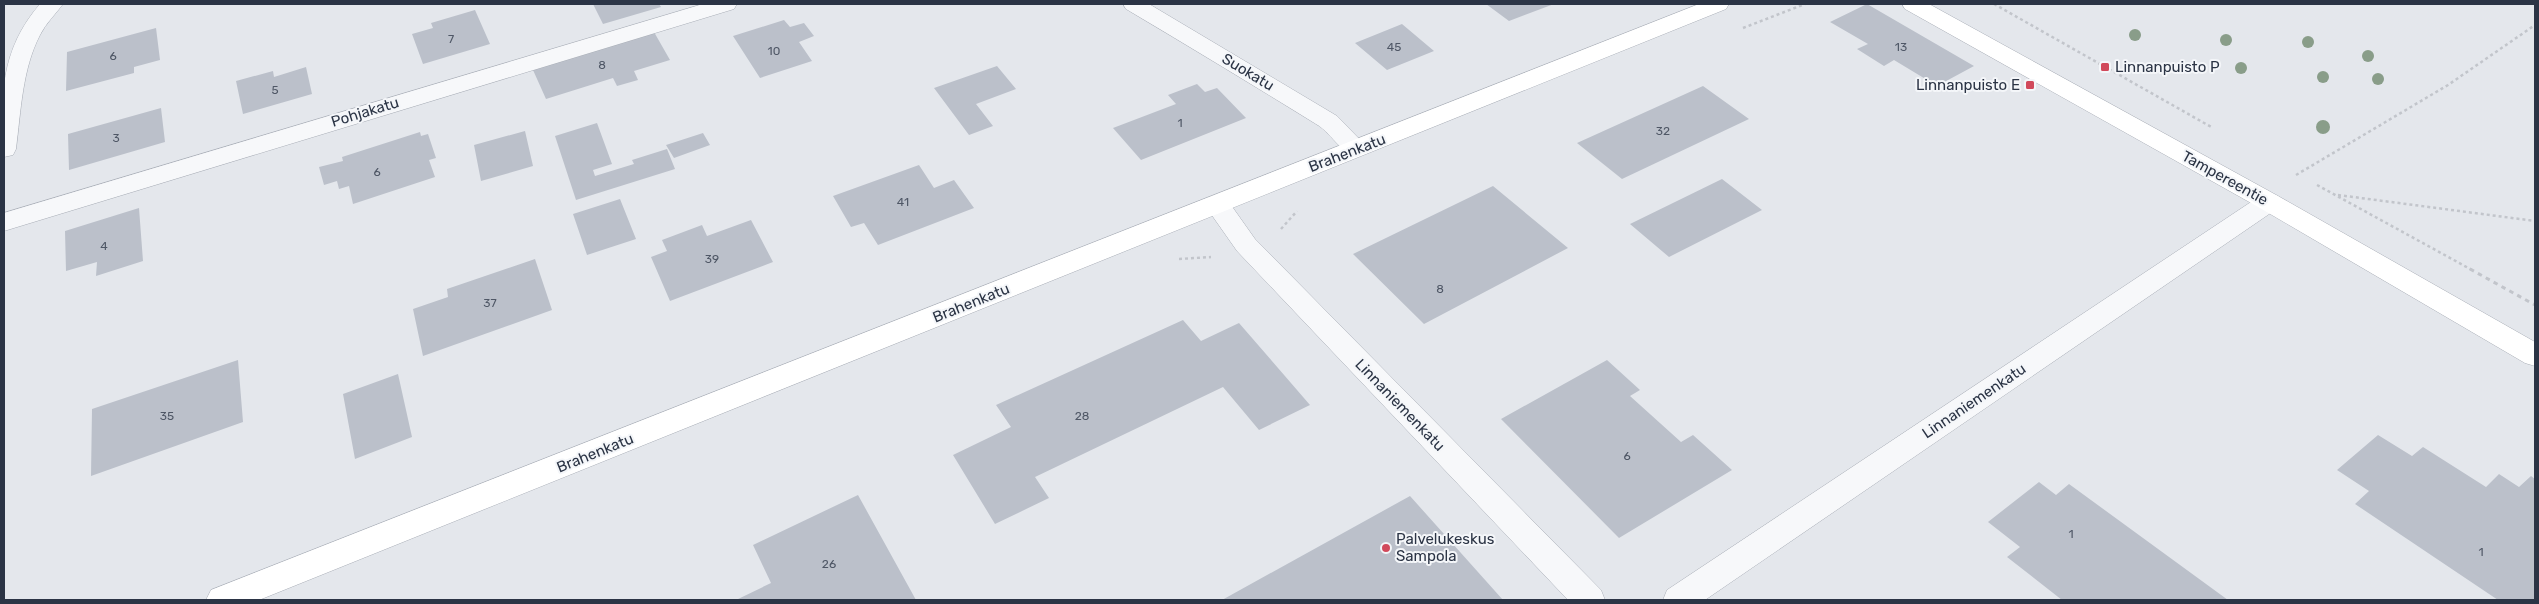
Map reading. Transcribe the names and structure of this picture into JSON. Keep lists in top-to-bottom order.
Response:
{
  "streets": {
    "main road": ["Brahenkatu", "Tampereentie"],
    "street": ["Suokatu", "Pohjakatu", "Linnaniemenkatu"]
  },
  "crossings": [
    ["Suokatu", "Brahenkatu"],
    ["Brahenkatu", "Linnaniemenkatu"],
    ["Tampereentie", "Linnaniemenkatu"]
  ],
  "places": {
    "transit": ["Linnanpuisto P", "Linnanpuisto E"],
    "other": ["Palvelukeskus Sampola"]
  },
  "house_numbers": [
    "7",
    "45",
    "13",
    "10",
    "6",
    "8",
    "5",
    "1",
    "32",
    "3",
    "6",
    "41",
    "4",
    "39",
    "8",
    "37",
    "35",
    "28",
    "6",
    "1",
    "1",
    "26"
  ]
}
